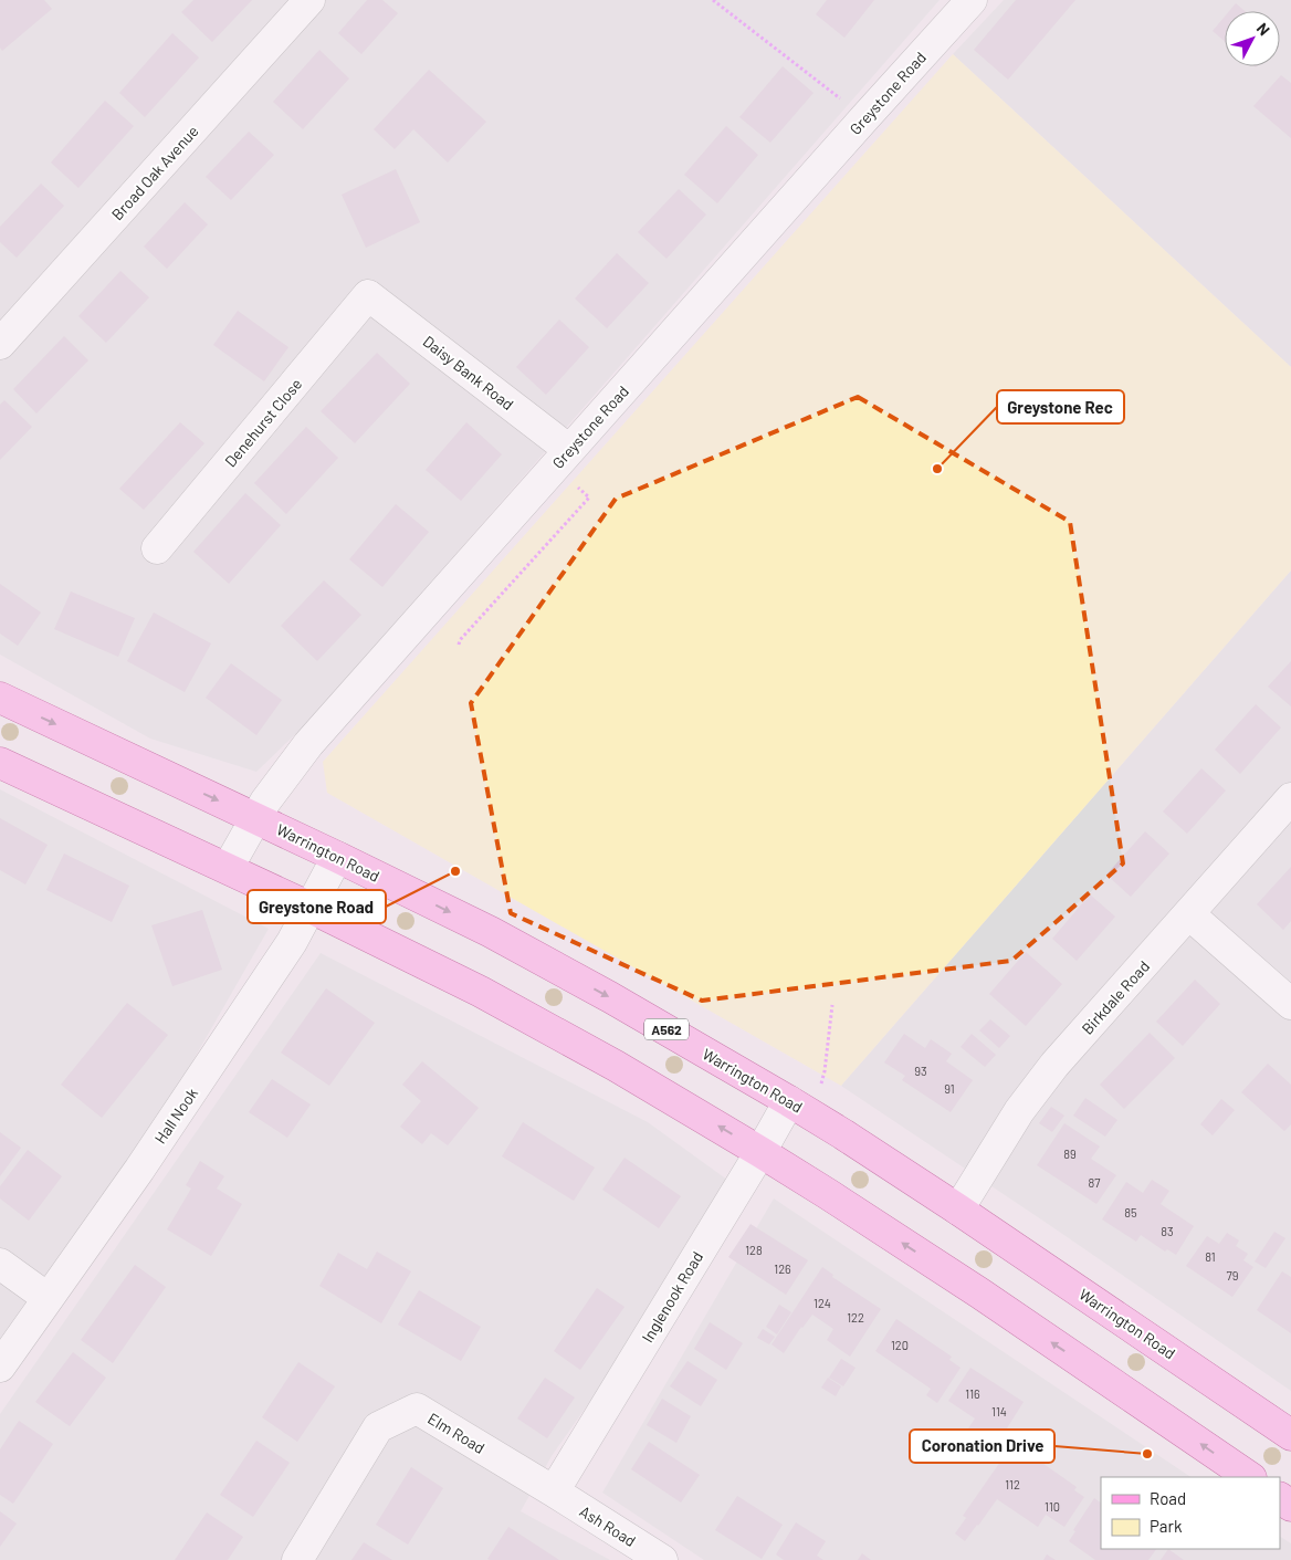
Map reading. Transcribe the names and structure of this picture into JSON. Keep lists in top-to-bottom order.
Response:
{
  "streets": {
    "main road": ["Warrington Road", "A562"],
    "street": [
      "Greystone Road",
      "Broad Oak Avenue",
      "Daisy Bank Road",
      "Denehurst Close",
      "Birkdale Road",
      "Hall Nook",
      "Inglenook Road",
      "Elm Road",
      "Ash Road"
    ]
  },
  "crossings": [
    ["Greystone Road", "Daisy Bank Road"],
    ["Greystone Road", "Warrington Road"],
    ["Daisy Bank Road", "Denehurst Close"],
    ["Warrington Road", "Birkdale Road"],
    ["Warrington Road", "Hall Nook"],
    ["Warrington Road", "Inglenook Road"],
    ["Inglenook Road", "Elm Road"],
    ["Inglenook Road", "Ash Road"],
    ["Elm Road", "Ash Road"]
  ],
  "places": ["Greystone Rec", "Greystone Road", "Coronation Drive"],
  "house_numbers": [
    "93",
    "91",
    "89",
    "87",
    "85",
    "83",
    "128",
    "81",
    "126",
    "79",
    "124",
    "122",
    "120",
    "116",
    "114",
    "112",
    "110"
  ],
  "legend": ["Road", "Park"],
  "north": "top right"
}
